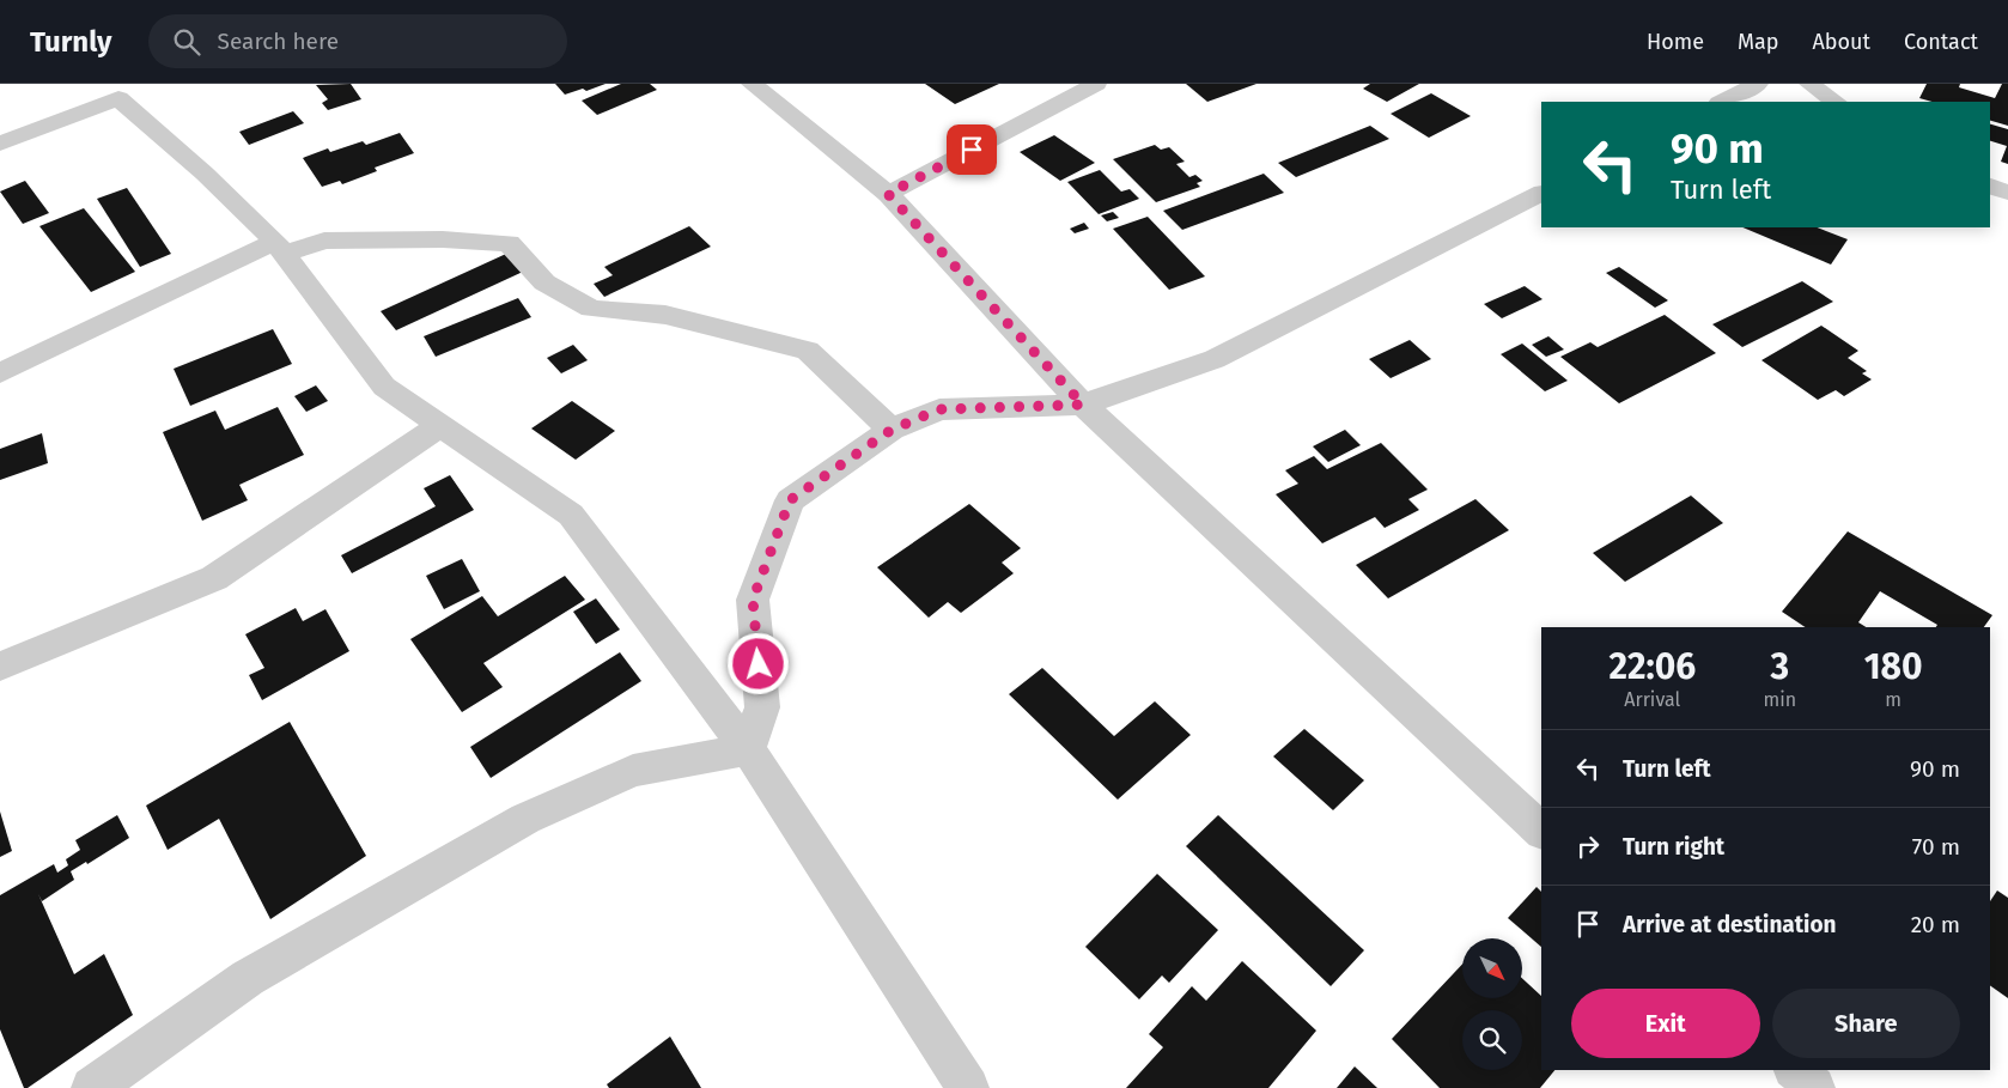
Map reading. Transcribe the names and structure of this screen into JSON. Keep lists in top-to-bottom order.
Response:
{
  "north": "bottom right",
  "page": {
    "header": "Turnly",
    "search": "Search here",
    "nav": [
      "Home",
      "Map",
      "About",
      "Contact"
    ],
    "turn": ["90 m", "Turn left"],
    "eta": [
      "22:06",
      "Arrival",
      "3",
      "min",
      "180",
      "m"
    ],
    "list": [
      {
        "name": "Turn left",
        "value": "90 m"
      },
      {
        "name": "Turn right",
        "value": "70 m"
      },
      {
        "name": "Arrive at destination",
        "value": "20 m"
      }
    ],
    "buttons": ["Exit", "Share"]
  }
}
